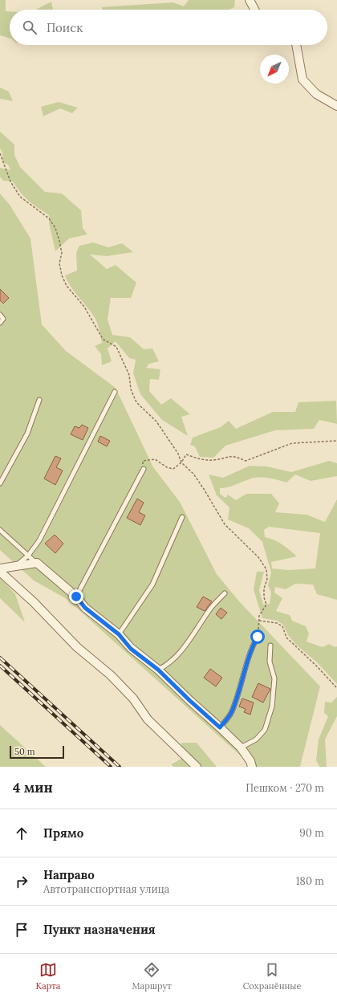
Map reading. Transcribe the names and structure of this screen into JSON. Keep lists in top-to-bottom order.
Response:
{
  "scale_bar": "50 m",
  "north": "bottom left",
  "page": {
    "search": "Поиск",
    "scale": "50 m",
    "heading": ["4 мин", "Пешком · 270 m"],
    "list": [
      ["Прямо", "90 m"],
      ["Направо", "Автотранспортная улица", "180 m"],
      "Пункт назначения"
    ],
    "nav": ["Карта", "Маршрут", "Сохранённые"]
  }
}
